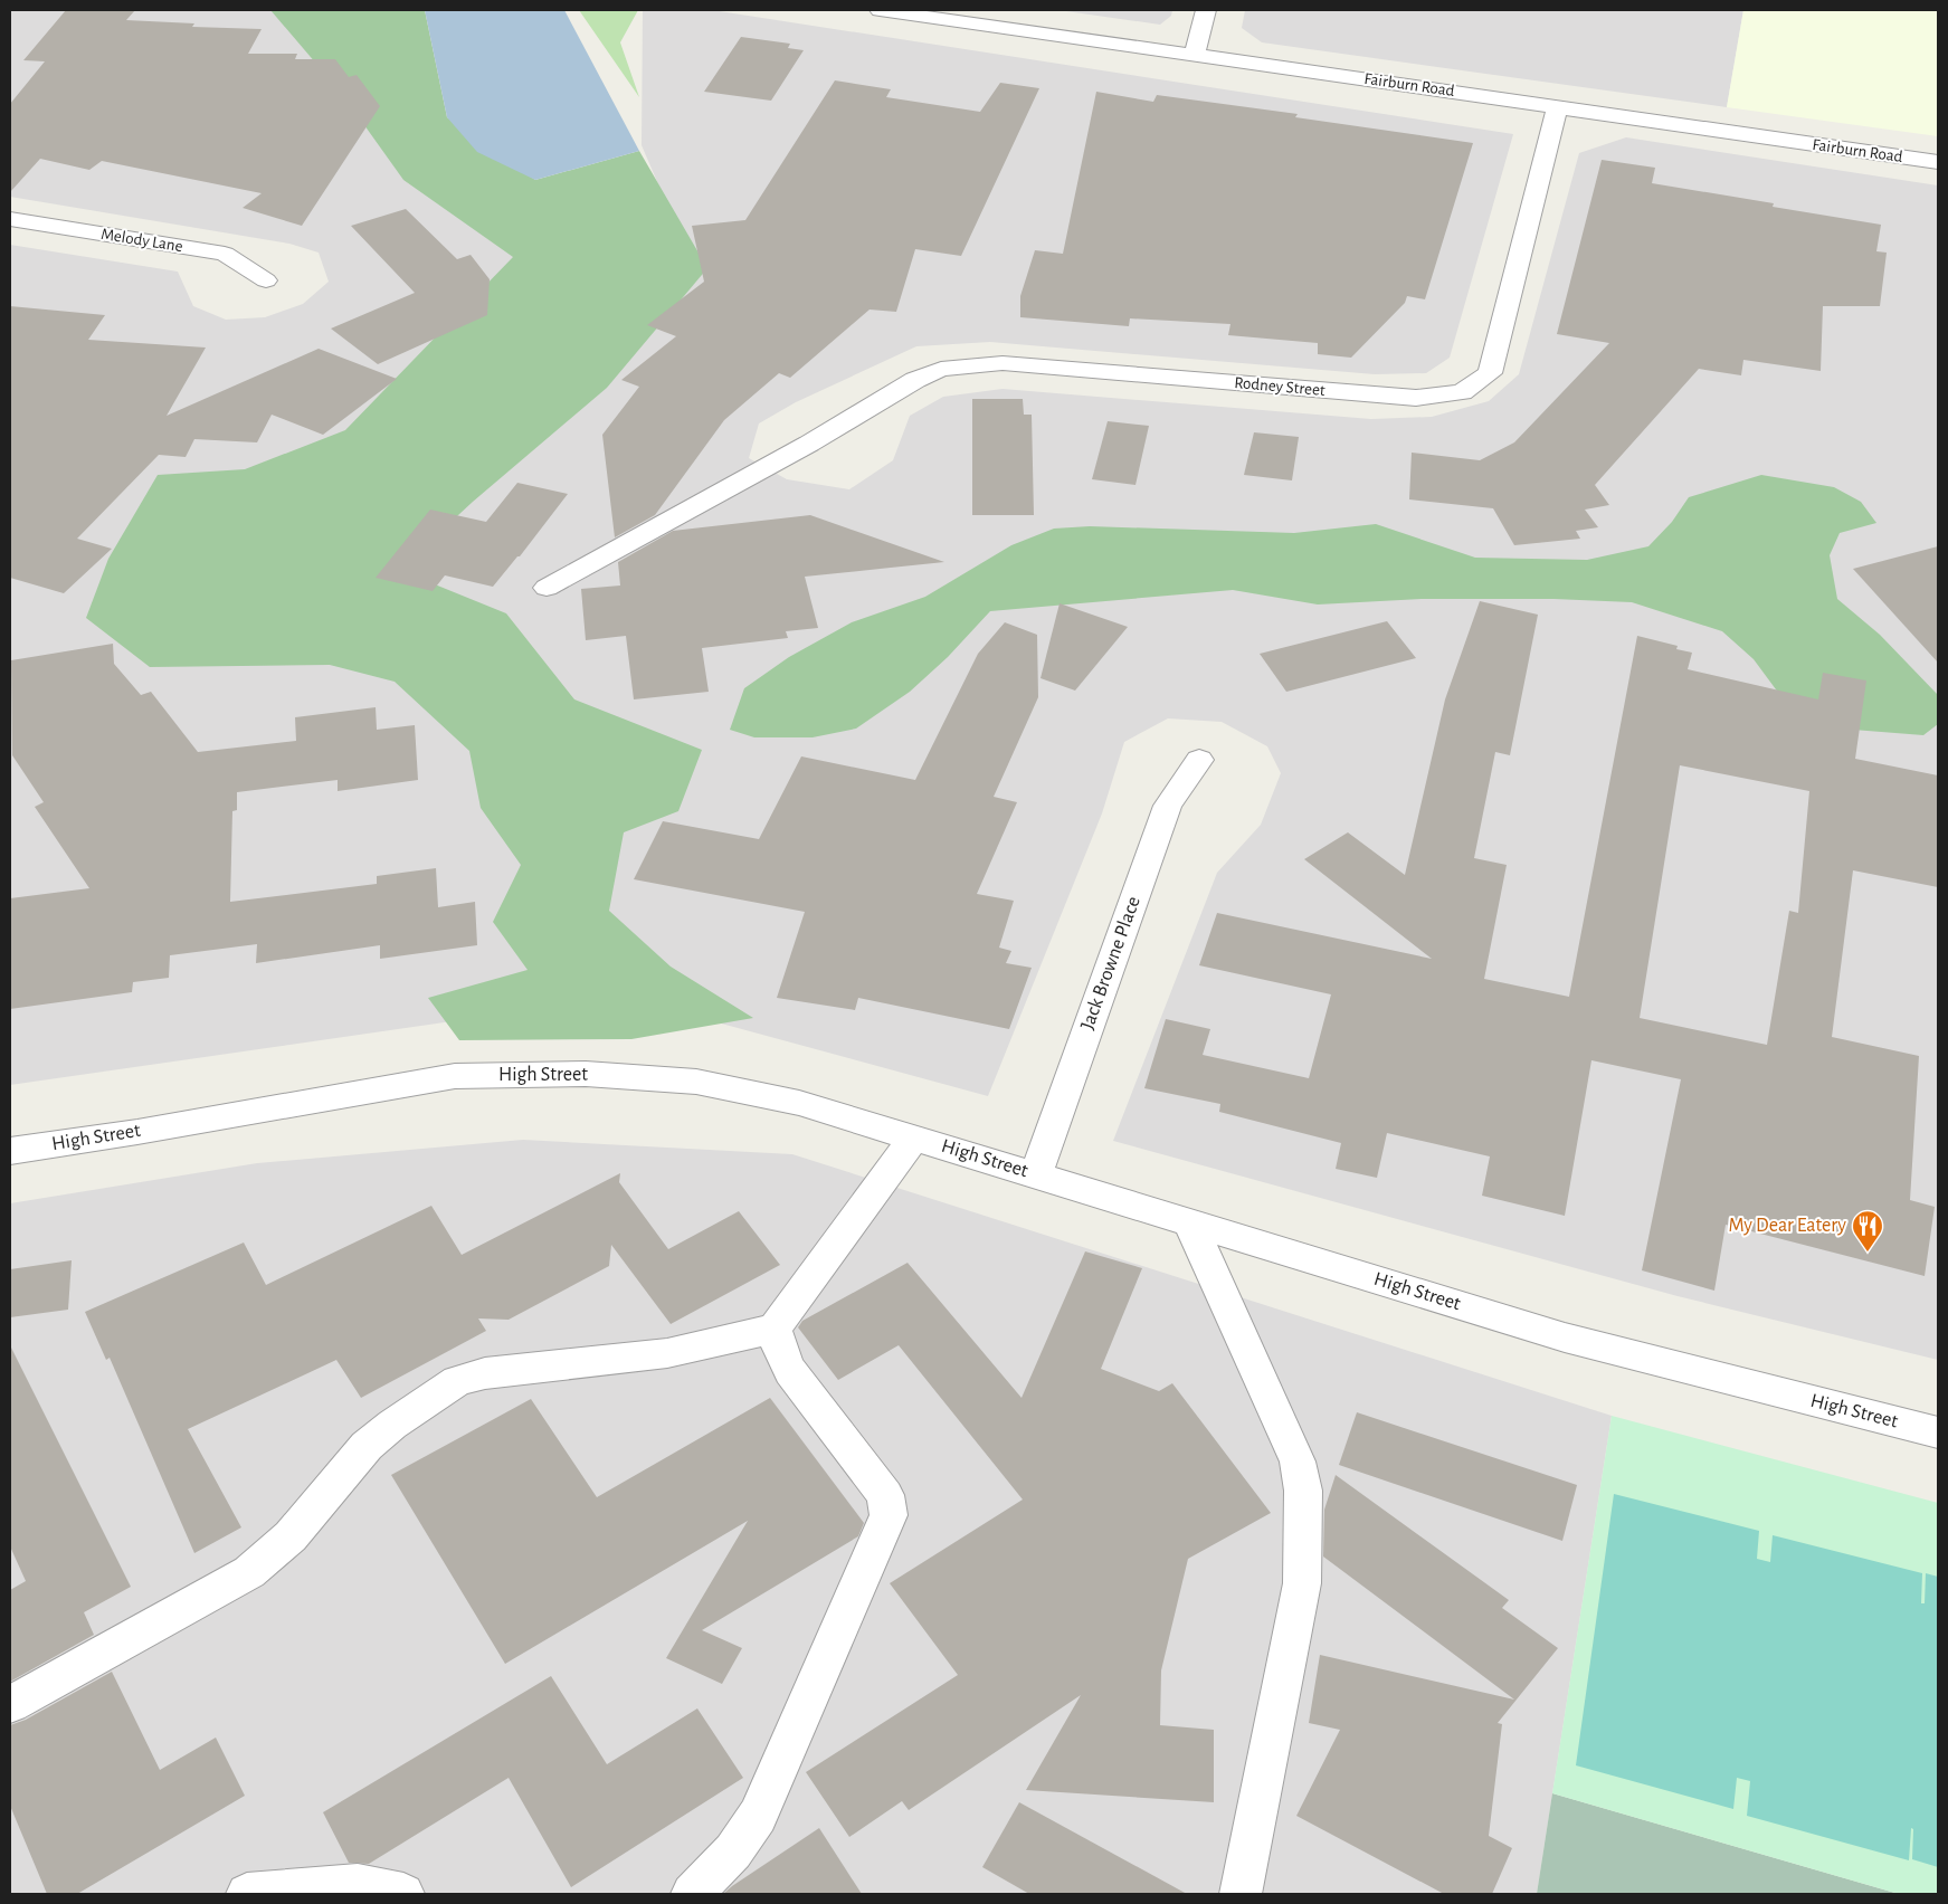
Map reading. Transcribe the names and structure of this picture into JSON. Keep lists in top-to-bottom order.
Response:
{
  "streets": {
    "street": [
      "Fairburn Road",
      "Melody Lane",
      "Rodney Street",
      "Jack Browne Place",
      "High Street"
    ]
  },
  "crossings": [
    ["Fairburn Road", "Rodney Street"],
    ["Jack Browne Place", "High Street"]
  ],
  "places": {
    "restaurant": ["My Dear Eatery"]
  }
}
